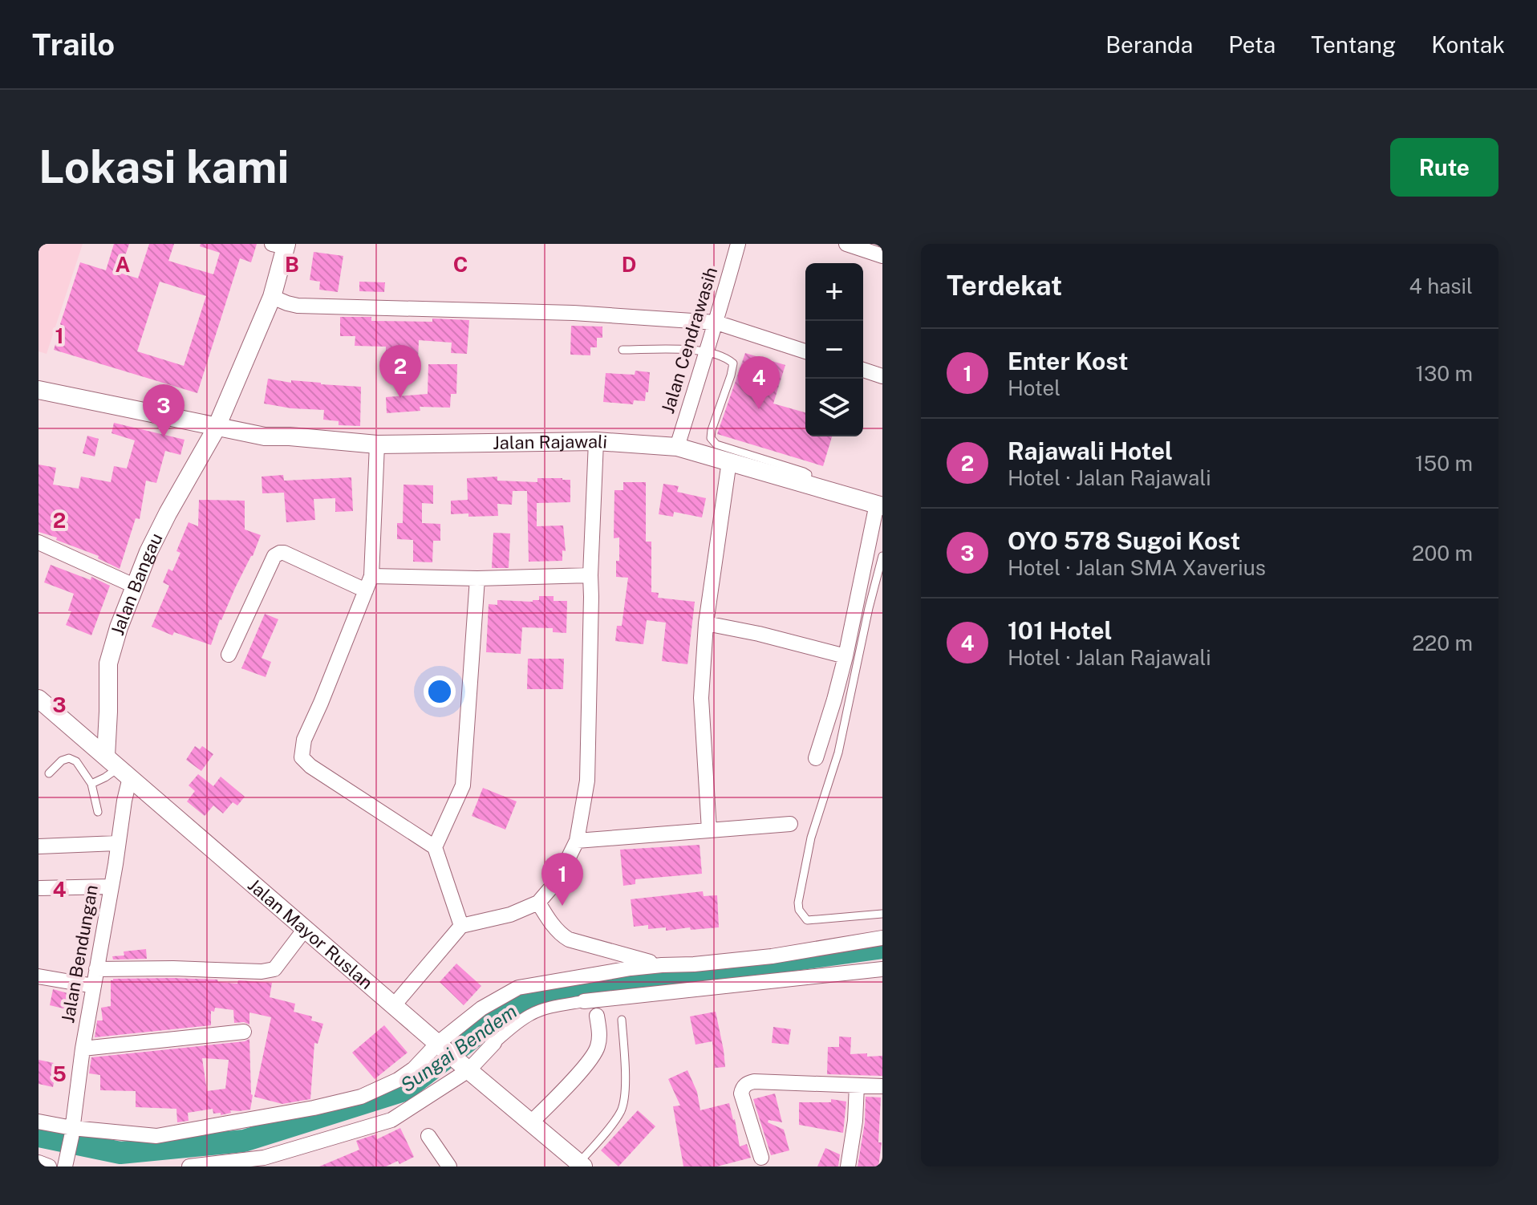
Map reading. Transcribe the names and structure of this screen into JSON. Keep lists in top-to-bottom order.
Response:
{
  "streets": {
    "street": [
      "Jalan Cendrawasih",
      "Jalan Rajawali",
      "Jalan Bangau",
      "Jalan Mayor Ruslan",
      "Jalan Bendungan"
    ]
  },
  "crossings": [
    ["Jalan Cendrawasih", "Jalan Rajawali"],
    ["Jalan Rajawali", "Jalan Bangau"],
    ["Jalan Bangau", "Jalan Mayor Ruslan"],
    ["Jalan Bangau", "Jalan Bendungan"],
    ["Jalan Mayor Ruslan", "Jalan Bendungan"]
  ],
  "water": ["Sungai Bendem"],
  "page": {
    "header": "Trailo",
    "nav": [
      "Beranda",
      "Peta",
      "Tentang",
      "Kontak"
    ],
    "buttons": "Rute",
    "title": "Lokasi kami",
    "heading": ["Terdekat", "4 hasil"],
    "map_buttons": ["+", "−"],
    "list": [
      {
        "mark": "1",
        "name": "Enter Kost",
        "note": "Hotel",
        "value": "130 m"
      },
      {
        "mark": "2",
        "name": "Rajawali Hotel",
        "note": "Hotel · Jalan Rajawali",
        "value": "150 m"
      },
      {
        "mark": "3",
        "name": "OYO 578 Sugoi Kost",
        "note": "Hotel · Jalan SMA Xaverius",
        "value": "200 m"
      },
      {
        "mark": "4",
        "name": "101 Hotel",
        "note": "Hotel · Jalan Rajawali",
        "value": "220 m"
      }
    ],
    "pins": [
      "2",
      "4",
      "3",
      "1"
    ]
  },
  "grid": {
    "columns": [
      "A",
      "B",
      "C",
      "D"
    ],
    "rows": [
      "1",
      "2",
      "3",
      "4",
      "5"
    ]
  }
}
